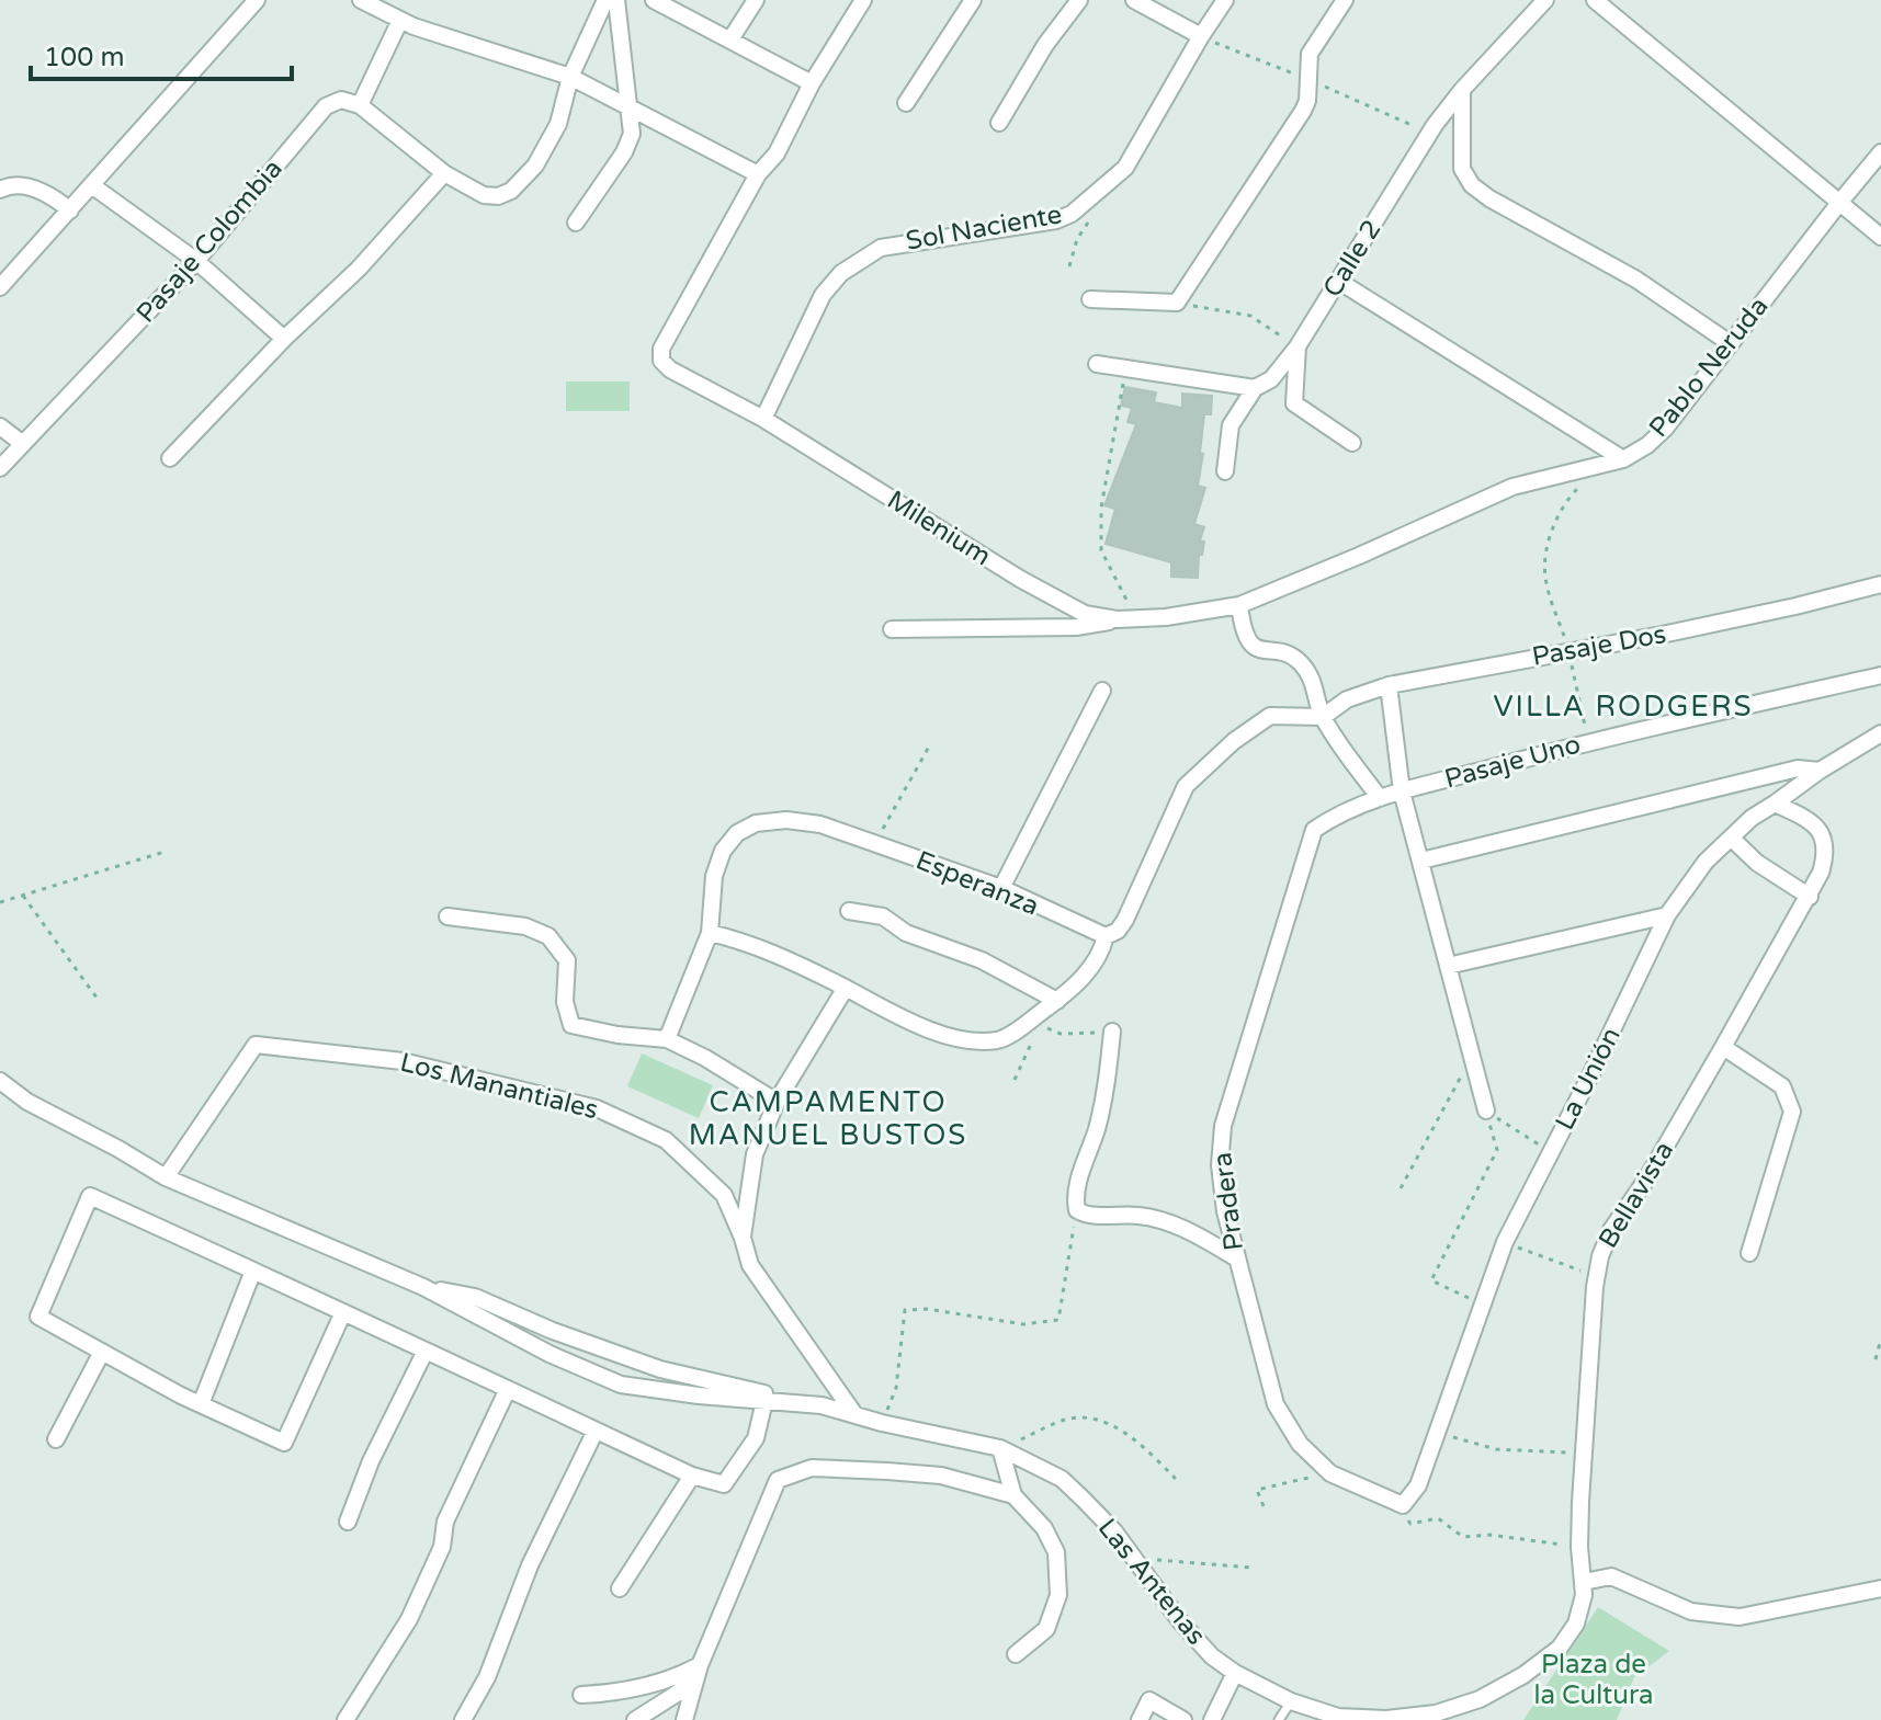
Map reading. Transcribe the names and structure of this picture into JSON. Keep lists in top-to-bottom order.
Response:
{
  "streets": {
    "street": [
      "Sol Naciente",
      "Pasaje Colombia",
      "Calle 2",
      "Pablo Neruda",
      "Milenium",
      "Pasaje Dos",
      "Pasaje Uno",
      "Esperanza",
      "La Unión",
      "Los Manantiales",
      "Bellavista",
      "Pradera",
      "Las Antenas"
    ]
  },
  "crossings": [
    ["Sol Naciente", "Milenium"],
    ["Pablo Neruda", "Milenium"],
    ["Pasaje Uno", "Pradera"],
    ["La Unión", "Bellavista"],
    ["La Unión", "Pradera"],
    ["Los Manantiales", "Las Antenas"],
    ["Bellavista", "Las Antenas"]
  ],
  "districts": ["VILLA RODGERS", "CAMPAMENTO MANUEL BUSTOS"],
  "parks": ["Plaza de la Cultura"],
  "scale_bar": "100 m"
}
